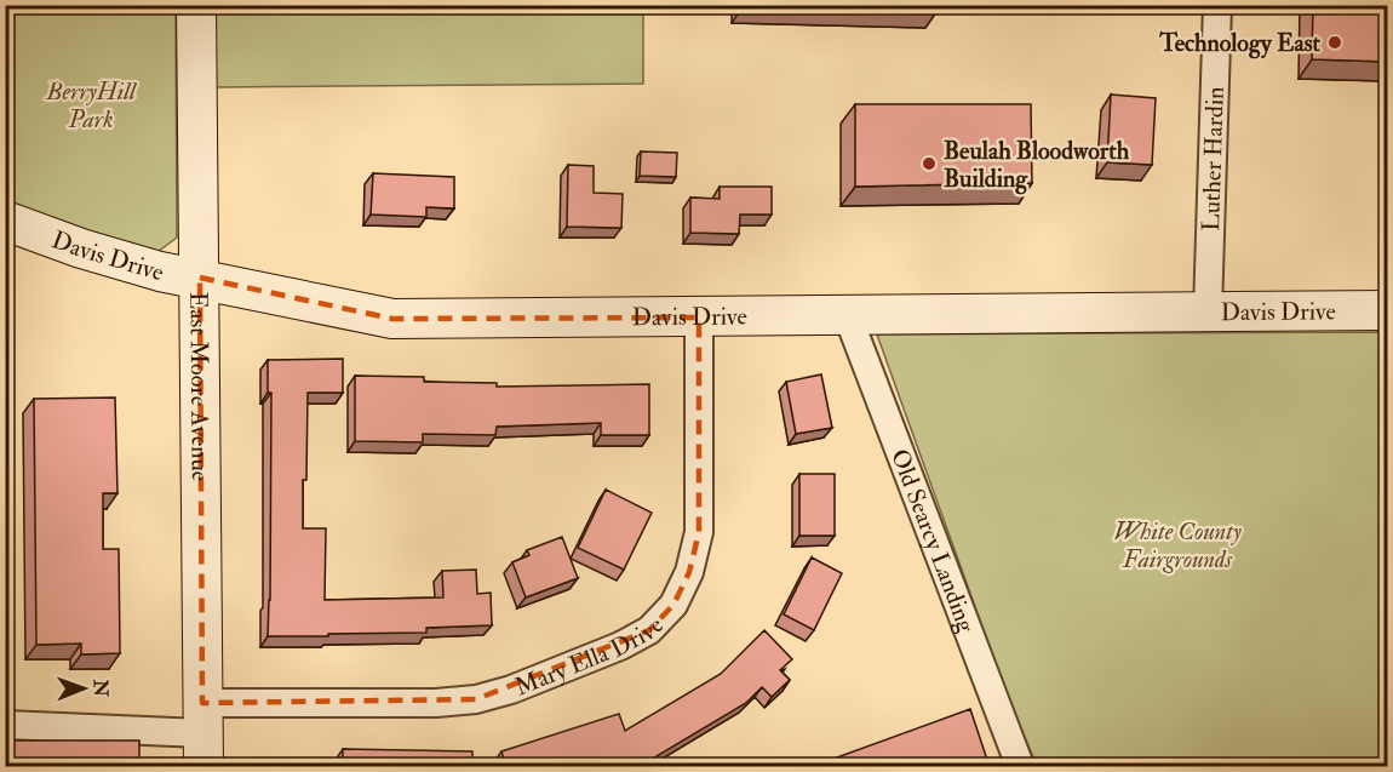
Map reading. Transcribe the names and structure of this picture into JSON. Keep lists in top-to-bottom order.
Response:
{
  "streets": {
    "street": [
      "Luther Hardin",
      "Davis Drive",
      "East Moore Avenue",
      "Old Searcy Landing",
      "Mary Ella Drive"
    ]
  },
  "crossings": [
    ["Luther Hardin", "Davis Drive"],
    ["Davis Drive", "East Moore Avenue"],
    ["Davis Drive", "Old Searcy Landing"],
    ["Davis Drive", "Mary Ella Drive"],
    ["East Moore Avenue", "Mary Ella Drive"]
  ],
  "parks": ["BerryHill Park", "White County Fairgrounds"],
  "places": ["Technology East", "Beulah Bloodworth Building"],
  "north": "right"
}
